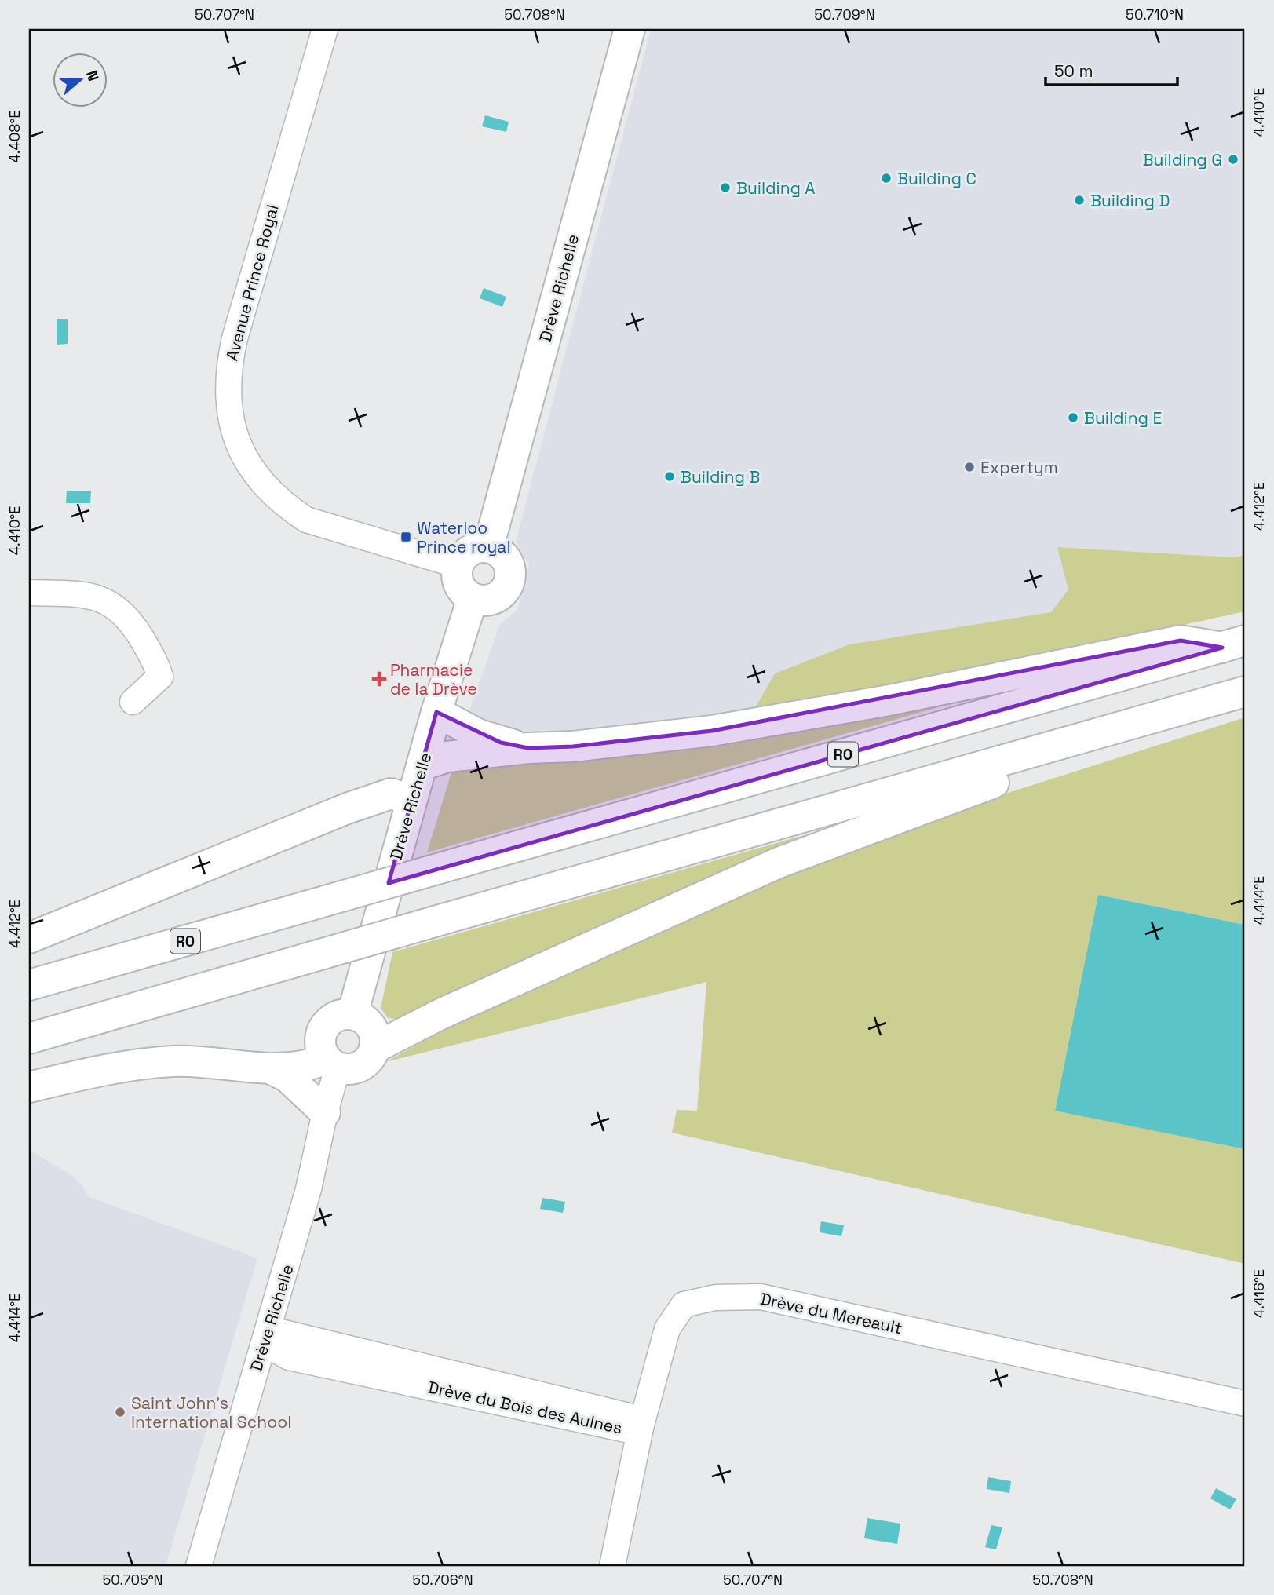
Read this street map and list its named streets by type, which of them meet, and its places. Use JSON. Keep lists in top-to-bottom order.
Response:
{
  "streets": {
    "main road": ["Drève Richelle", "R0"],
    "street": ["Avenue Prince Royal", "Drève du Mereault", "Drève du Bois des Aulnes"]
  },
  "crossings": [
    ["Avenue Prince Royal", "Drève Richelle"],
    ["Drève Richelle", "Drève du Bois des Aulnes"],
    ["Drève du Mereault", "Drève du Bois des Aulnes"]
  ],
  "places": {
    "other": [
      "Building G",
      "Building C",
      "Building A",
      "Building D",
      "Building E",
      "Expertym",
      "Building B",
      "Saint John's International School"
    ],
    "transit": ["Waterloo Prince royal"],
    "health": ["Pharmacie de la Drève"]
  },
  "scale_bar": "50 m",
  "north": "right",
  "coordinates": [
    "50.707°N",
    "50.708°N",
    "50.709°N",
    "50.710°N",
    "4.410°E",
    "4.408°E",
    "4.412°E",
    "4.414°E",
    "4.416°E",
    "50.705°N",
    "50.706°N"
  ]
}
